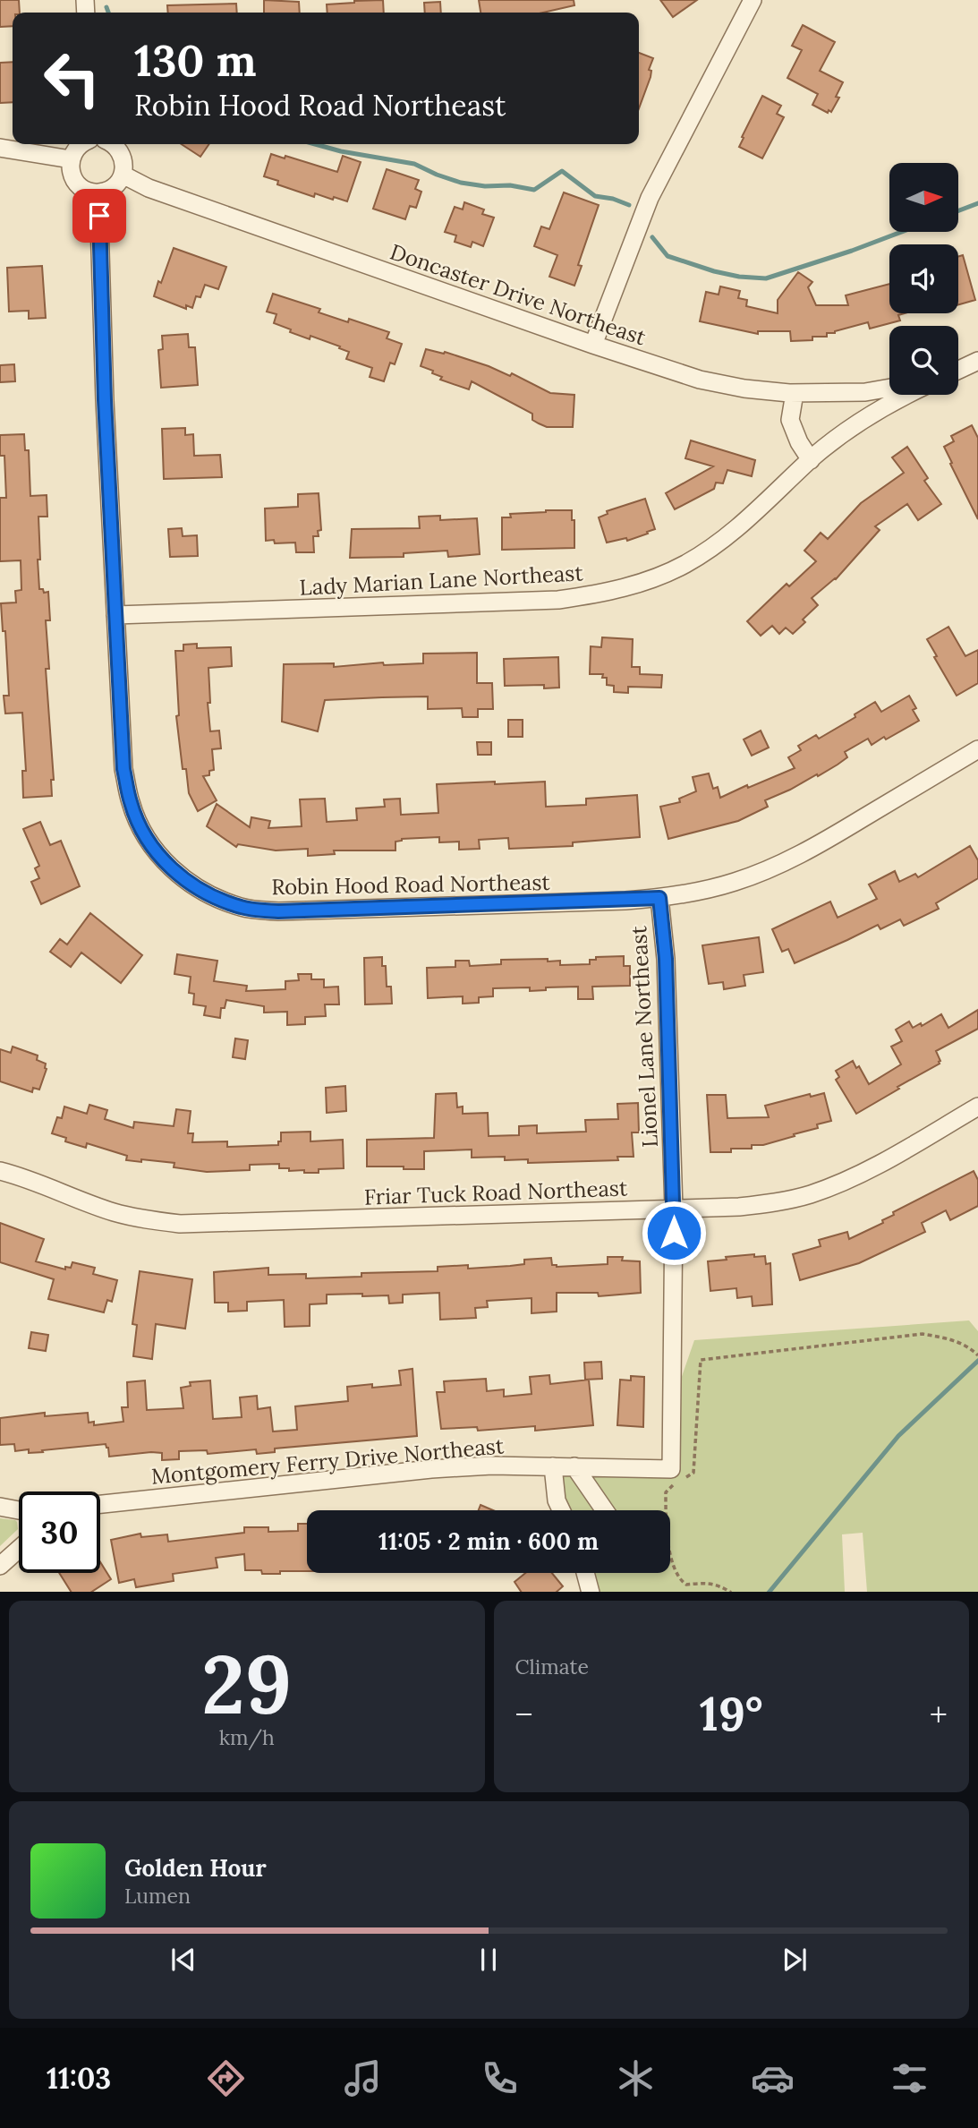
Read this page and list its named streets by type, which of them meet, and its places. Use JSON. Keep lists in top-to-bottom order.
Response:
{
  "streets": {
    "street": [
      "Doncaster Drive Northeast",
      "Lady Marian Lane Northeast",
      "Robin Hood Road Northeast",
      "Lionel Lane Northeast",
      "Friar Tuck Road Northeast",
      "Montgomery Ferry Drive Northeast"
    ]
  },
  "crossings": [
    ["Lady Marian Lane Northeast", "Robin Hood Road Northeast"],
    ["Robin Hood Road Northeast", "Lionel Lane Northeast"],
    ["Lionel Lane Northeast", "Friar Tuck Road Northeast"],
    ["Lionel Lane Northeast", "Montgomery Ferry Drive Northeast"]
  ],
  "north": "right",
  "page": {
    "turn": ["130 m", "Robin Hood Road Northeast"],
    "limit": "30",
    "trip": "11:05 · 2 min · 600 m",
    "tile": [
      ["29", "km/h"],
      "Climate"
    ],
    "heat": ["−", "19°", "+"],
    "song": ["Golden Hour", "Lumen"],
    "tabs": "11:03"
  }
}
